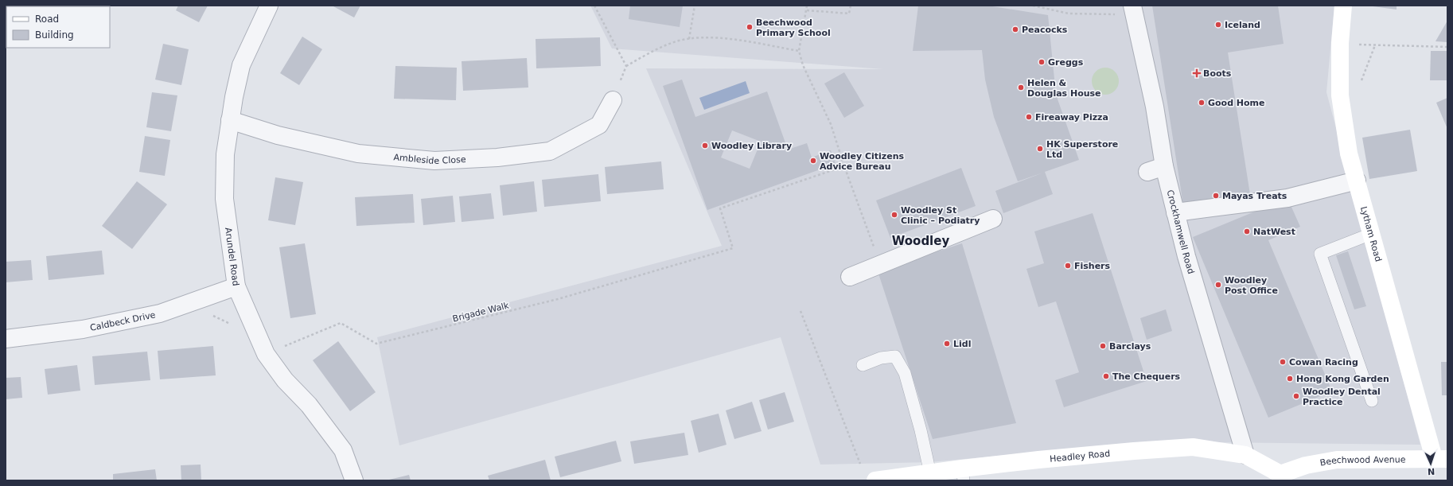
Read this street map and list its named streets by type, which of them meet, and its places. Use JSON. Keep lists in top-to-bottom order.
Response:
{
  "streets": {
    "street": [
      "Ambleside Close",
      "Crockhamwell Road",
      "Lytham Road",
      "Arundel Road",
      "Caldbeck Drive",
      "Headley Road",
      "Beechwood Avenue"
    ],
    "path": ["Brigade Walk"]
  },
  "crossings": [
    ["Ambleside Close", "Arundel Road"],
    ["Crockhamwell Road", "Headley Road"],
    ["Lytham Road", "Beechwood Avenue"],
    ["Arundel Road", "Brigade Walk"],
    ["Arundel Road", "Caldbeck Drive"],
    ["Headley Road", "Beechwood Avenue"]
  ],
  "districts": ["Woodley"],
  "places": {
    "other": [
      "Iceland",
      "Beechwood Primary School",
      "Peacocks",
      "Greggs",
      "Helen & Douglas House",
      "Good Home",
      "Fireaway Pizza",
      "Woodley Library",
      "HK Superstore Ltd",
      "Woodley Citizens Advice Bureau",
      "Mayas Treats",
      "Woodley St Clinic – Podiatry",
      "NatWest",
      "Fishers",
      "Woodley Post Office",
      "Lidl",
      "Barclays",
      "Cowan Racing",
      "The Chequers",
      "Hong Kong Garden",
      "Woodley Dental Practice"
    ],
    "health": ["Boots"]
  },
  "legend": ["Road", "Building"],
  "north": "bottom"
}
